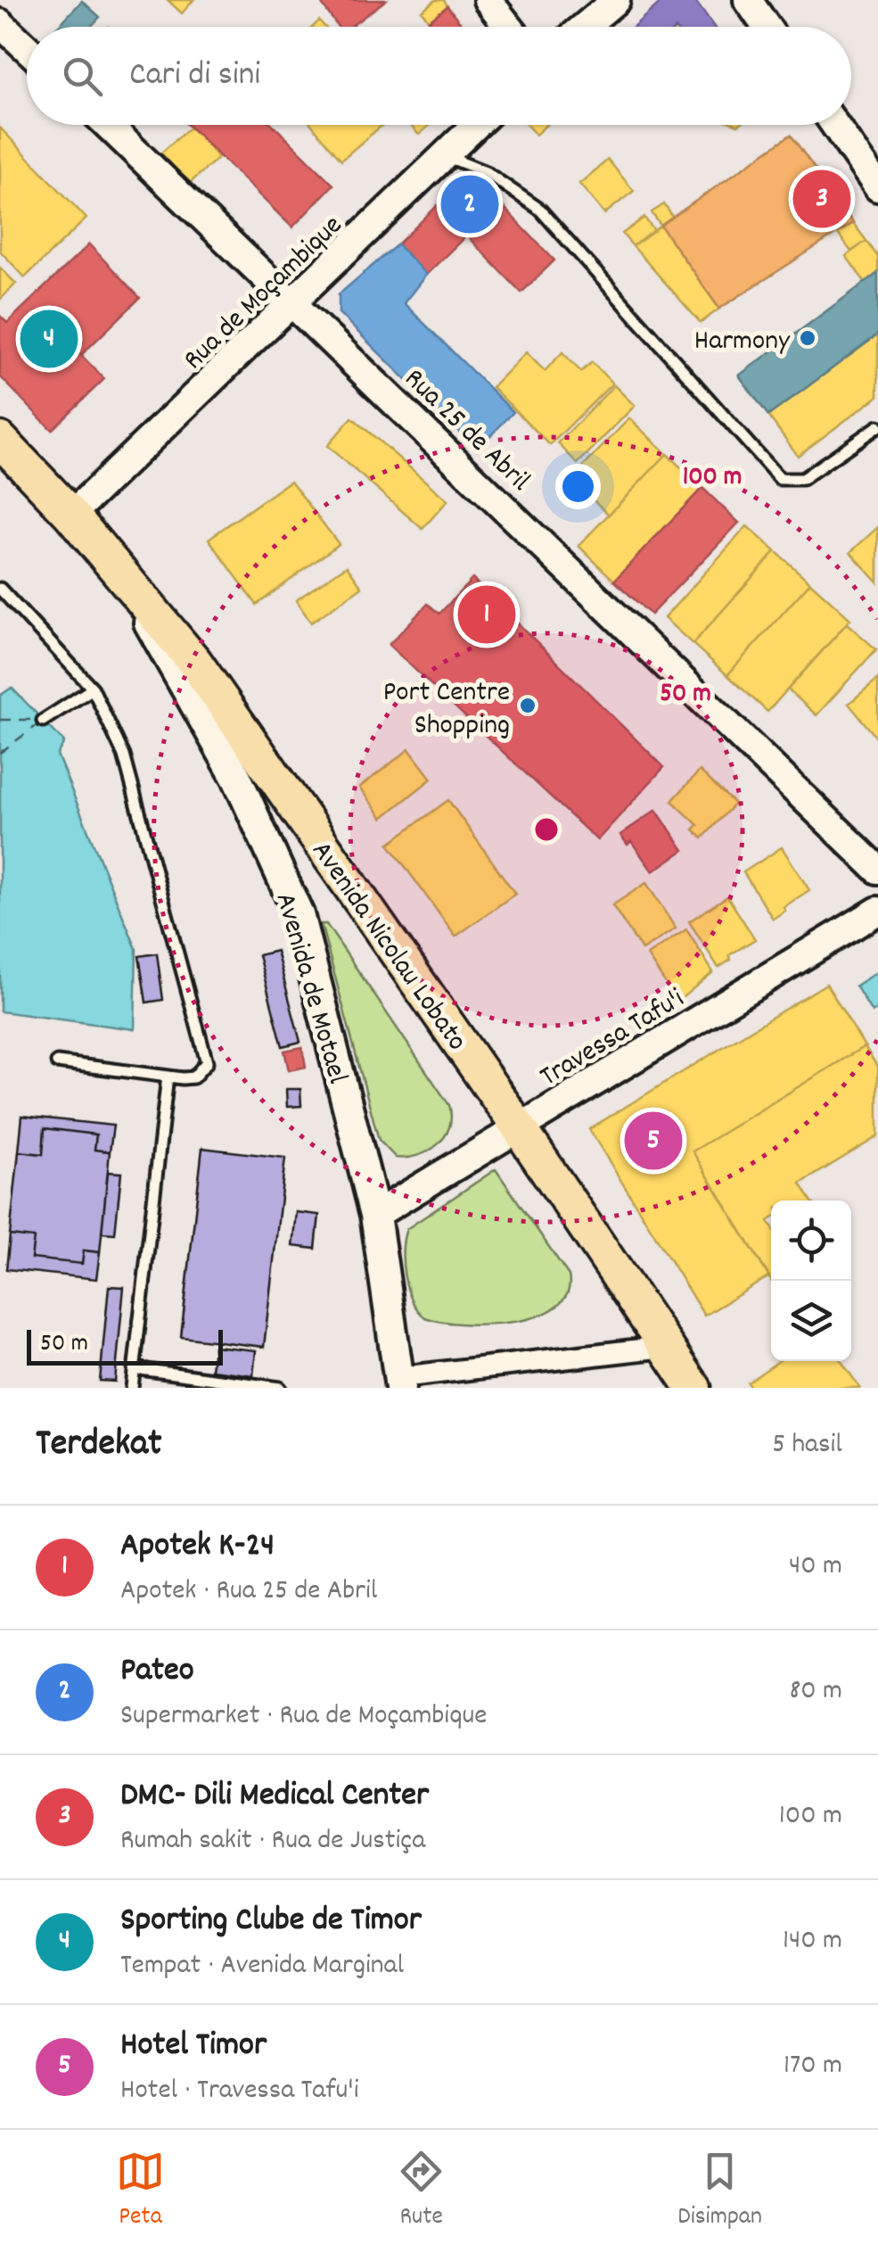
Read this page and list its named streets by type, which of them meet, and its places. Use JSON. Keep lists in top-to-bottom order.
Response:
{
  "streets": {
    "main road": ["Avenida Nicolau Lobato", "Avenida de Motael"],
    "street": ["Rua de Moçambique", "Rua 25 de Abril", "Travessa Tafu'i"]
  },
  "crossings": [
    ["Rua de Moçambique", "Rua 25 de Abril"],
    ["Rua de Moçambique", "Avenida Nicolau Lobato"],
    ["Avenida Nicolau Lobato", "Avenida de Motael"],
    ["Avenida Nicolau Lobato", "Travessa Tafu'i"],
    ["Avenida de Motael", "Travessa Tafu'i"]
  ],
  "places": ["Harmony", "Port Centre Shopping"],
  "scale_bar": "50 m",
  "page": {
    "search": "Cari di sini",
    "pins": [
      "3",
      "2",
      "4",
      "1",
      "5"
    ],
    "scale": "50 m",
    "heading": ["Terdekat", "5 hasil"],
    "list": [
      {
        "mark": "1",
        "name": "Apotek K-24",
        "note": "Apotek · Rua 25 de Abril",
        "value": "40 m"
      },
      {
        "mark": "2",
        "name": "Pateo",
        "note": "Supermarket · Rua de Moçambique",
        "value": "80 m"
      },
      {
        "mark": "3",
        "name": "DMC- Dili Medical Center",
        "note": "Rumah sakit · Rua de Justiça",
        "value": "100 m"
      },
      {
        "mark": "4",
        "name": "Sporting Clube de Timor",
        "note": "Tempat · Avenida Marginal",
        "value": "140 m"
      },
      {
        "mark": "5",
        "name": "Hotel Timor",
        "note": "Hotel · Travessa Tafu'i",
        "value": "170 m"
      }
    ],
    "nav": ["Peta", "Rute", "Disimpan"]
  },
  "rings": ["100 m", "50 m"]
}
